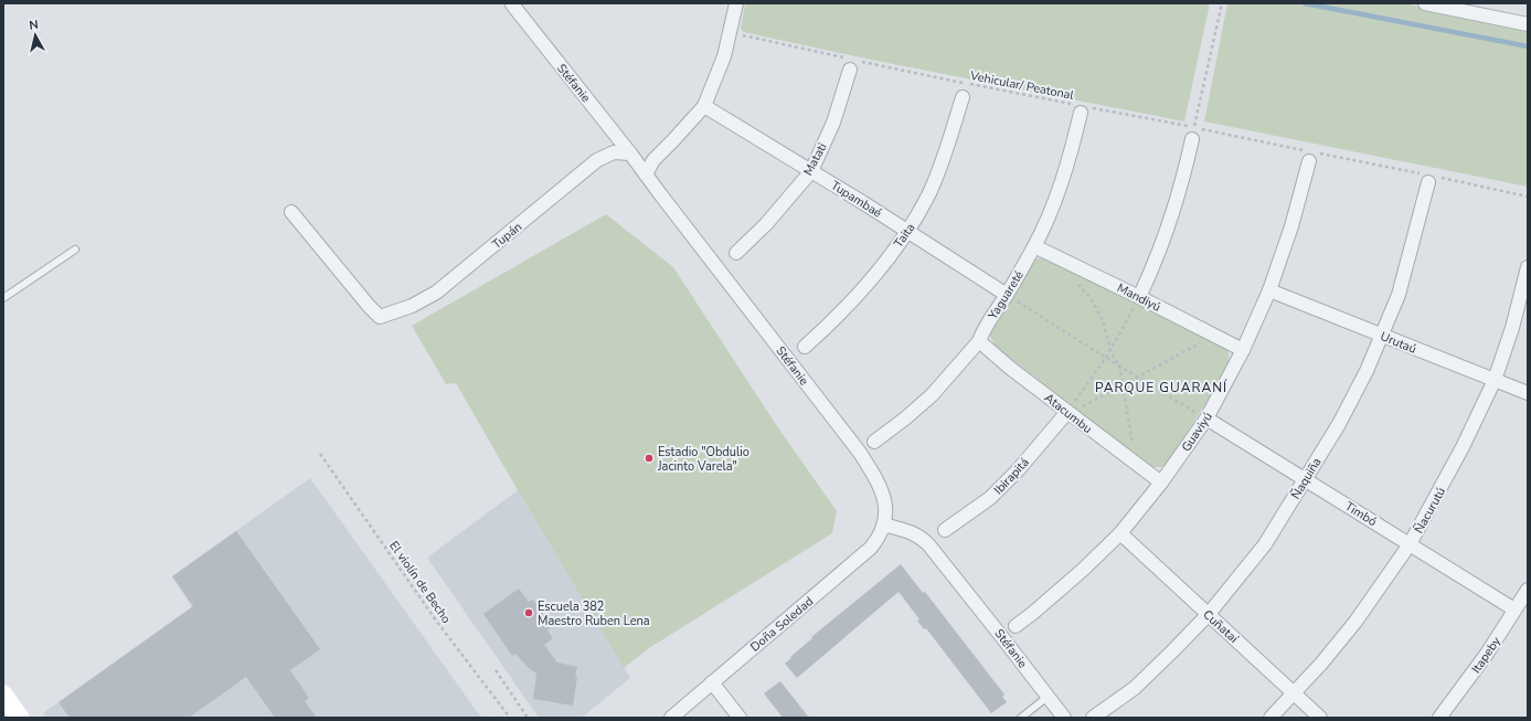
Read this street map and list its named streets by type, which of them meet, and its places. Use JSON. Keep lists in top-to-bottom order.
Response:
{
  "streets": {
    "street": [
      "Stéfanie",
      "Matati",
      "Tupambaé",
      "Tupán",
      "Taita",
      "Yaguareté",
      "Mandiyú",
      "Urutaú",
      "Atacumbu",
      "Guaviyú",
      "Ibirapitá",
      "Ñaquiña",
      "Ñacurutú",
      "Timbó",
      "Doña Soledad",
      "Cuñataí",
      "Itapeby"
    ],
    "path": ["Vehicular/ Peatonal", "El violín de Becho"]
  },
  "crossings": [
    ["Stéfanie", "Tupán"],
    ["Stéfanie", "Doña Soledad"],
    ["Vehicular/ Peatonal", "Matati"],
    ["Vehicular/ Peatonal", "Yaguareté"],
    ["Vehicular/ Peatonal", "Guaviyú"],
    ["Matati", "Tupambaé"],
    ["Tupambaé", "Taita"],
    ["Tupambaé", "Yaguareté"],
    ["Yaguareté", "Mandiyú"],
    ["Yaguareté", "Atacumbu"],
    ["Mandiyú", "Guaviyú"],
    ["Urutaú", "Guaviyú"],
    ["Urutaú", "Ñaquiña"],
    ["Urutaú", "Ñacurutú"],
    ["Atacumbu", "Guaviyú"],
    ["Atacumbu", "Ibirapitá"],
    ["Guaviyú", "Timbó"],
    ["Guaviyú", "Cuñataí"],
    ["Ñaquiña", "Timbó"],
    ["Ñaquiña", "Cuñataí"],
    ["Ñacurutú", "Timbó"],
    ["Ñacurutú", "Cuñataí"],
    ["Timbó", "Itapeby"]
  ],
  "districts": ["PARQUE GUARANÍ"],
  "places": ["Estadio \"Obdulio Jacinto Varela\"", "Escuela 382 Maestro Ruben Lena"],
  "north": "top"
}
